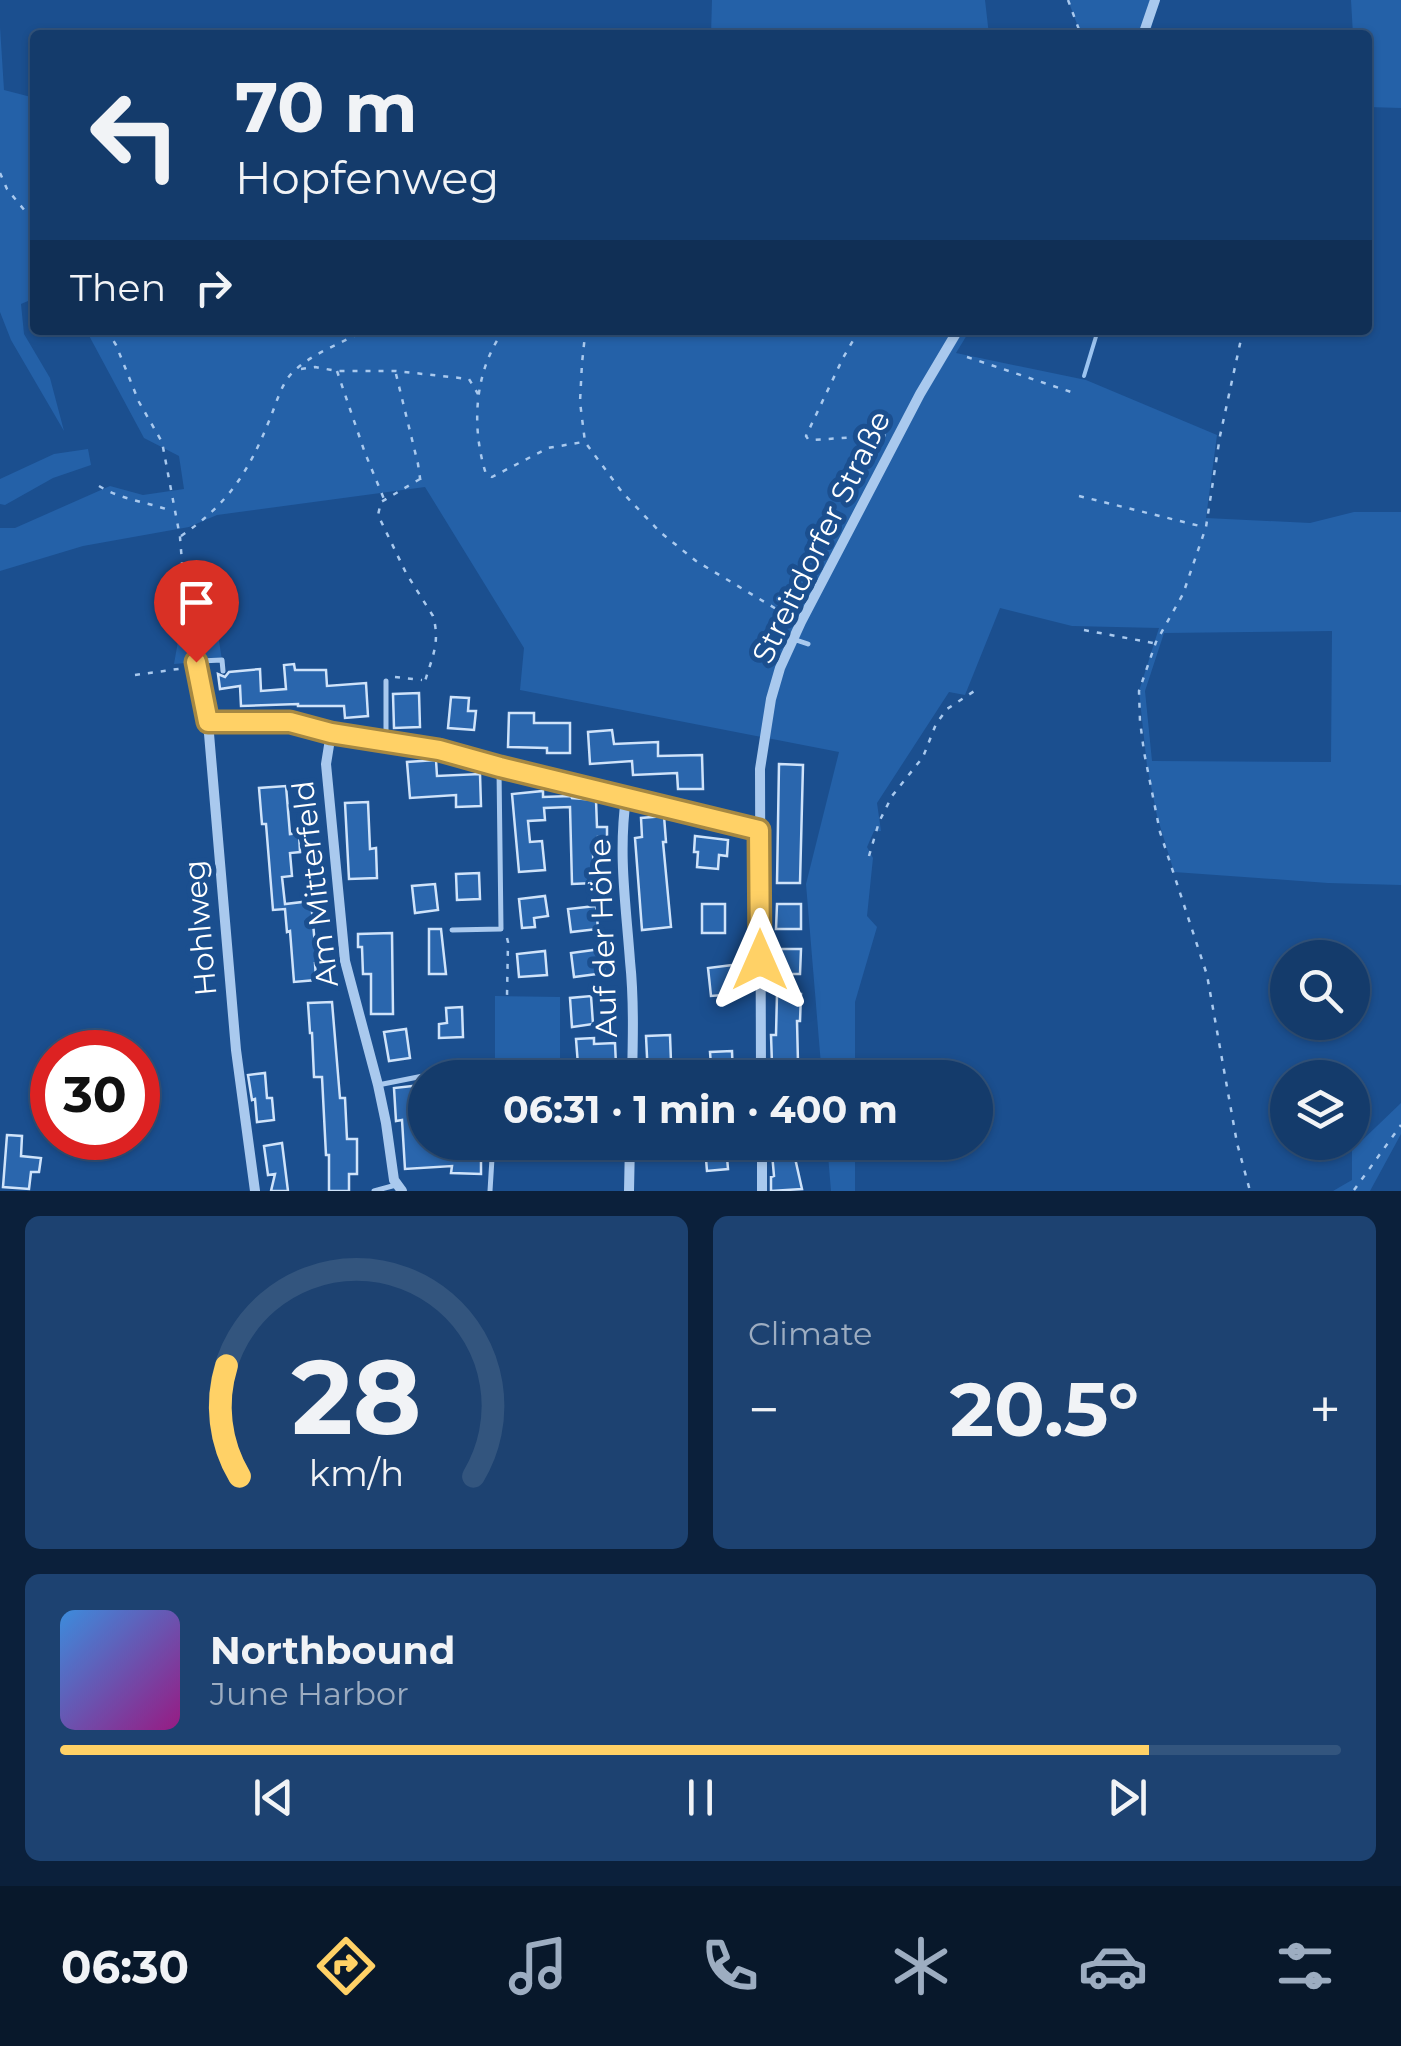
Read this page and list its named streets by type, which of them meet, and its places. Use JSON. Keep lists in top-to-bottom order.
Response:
{
  "streets": {
    "street": [
      "Streitdorfer Straße",
      "Am Mitterfeld",
      "Hohlweg",
      "Auf der Höhe"
    ]
  },
  "page": {
    "turn": ["70 m", "Hopfenweg"],
    "then": "Then",
    "limit": "30",
    "trip": "06:31 · 1 min · 400 m",
    "tile": "Climate",
    "heat": ["−", "20.5°", "+"],
    "song": ["Northbound", "June Harbor"],
    "tabs": "06:30",
    "gauge": ["28", "km/h"]
  }
}
